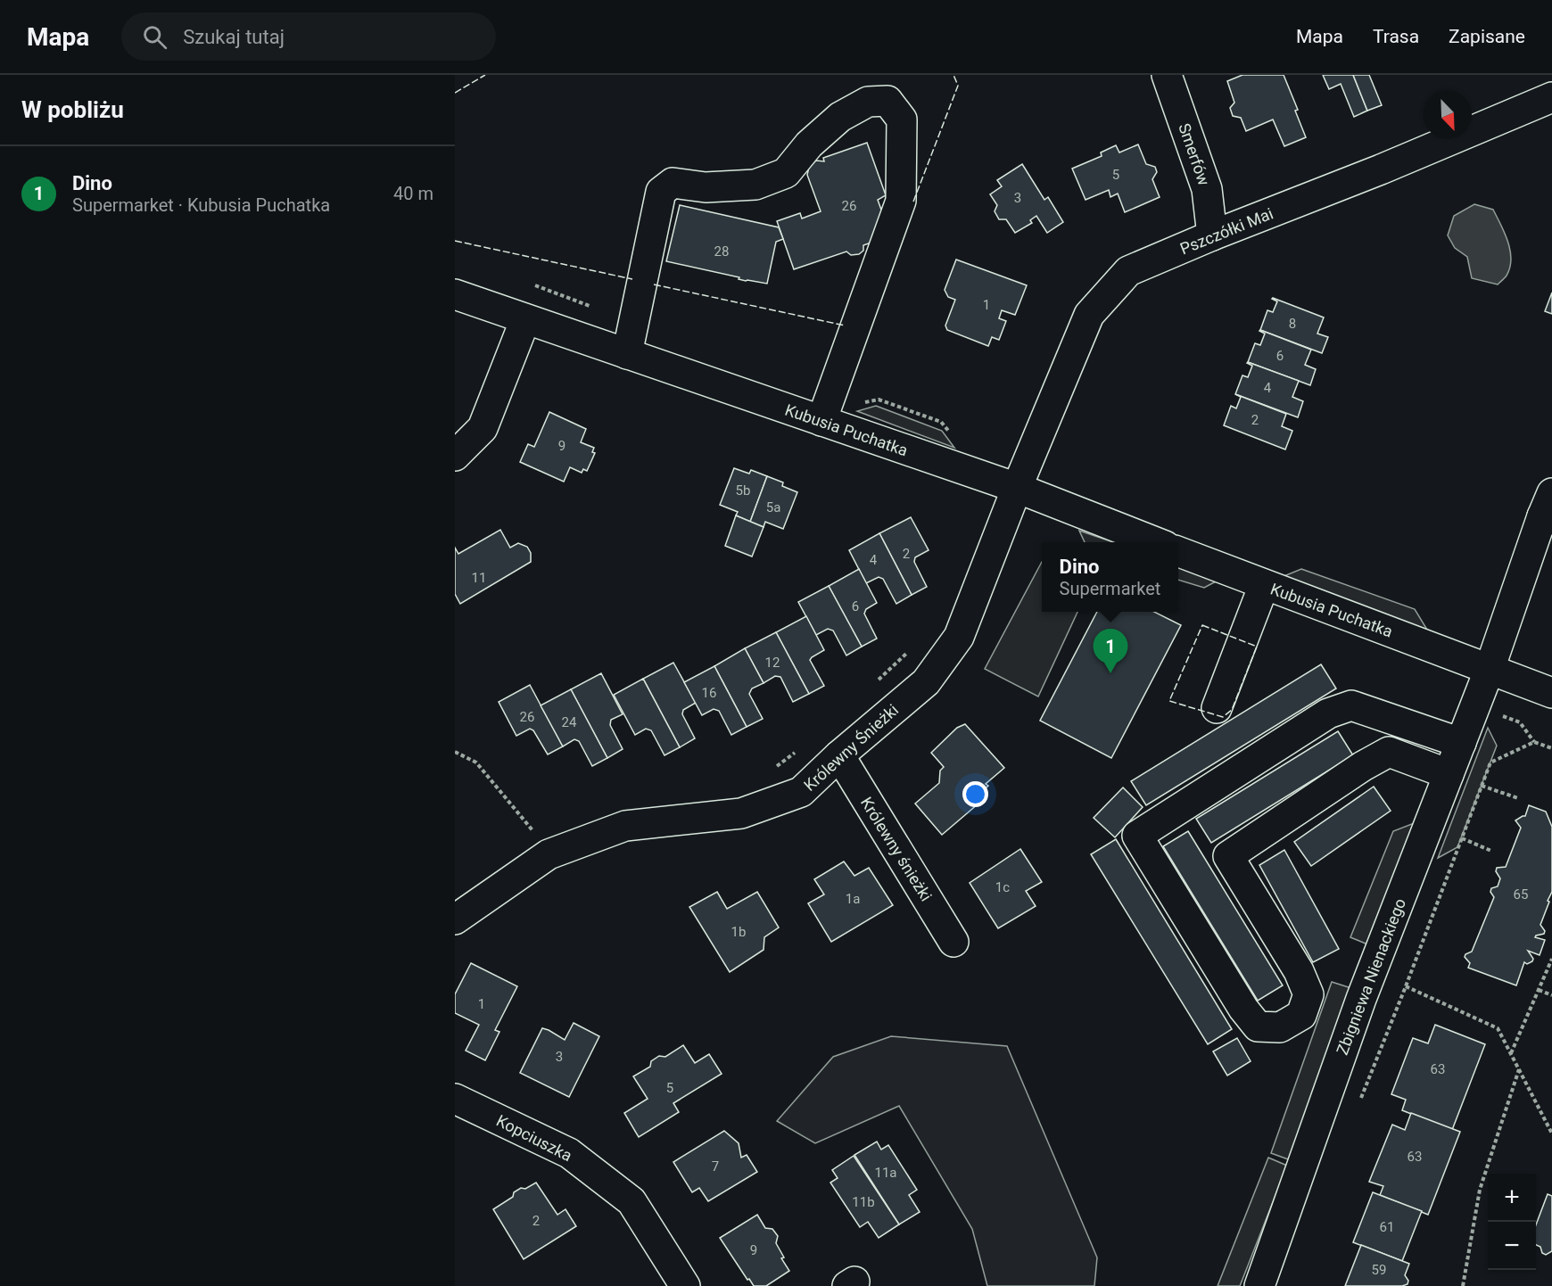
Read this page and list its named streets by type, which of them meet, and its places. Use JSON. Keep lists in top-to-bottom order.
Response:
{
  "streets": {
    "street": [
      "Smerfów",
      "Pszczółki Mai",
      "Kubusia Puchatka",
      "Królewny Śnieżki",
      "Królewny śnieżki",
      "Zbigniewa Nienackiego",
      "Kopciuszka"
    ]
  },
  "crossings": [
    ["Smerfów", "Pszczółki Mai"],
    ["Pszczółki Mai", "Kubusia Puchatka"],
    ["Pszczółki Mai", "Królewny Śnieżki"],
    ["Kubusia Puchatka", "Królewny Śnieżki"],
    ["Kubusia Puchatka", "Zbigniewa Nienackiego"],
    ["Królewny Śnieżki", "Królewny śnieżki"]
  ],
  "house_numbers": [
    "5",
    "3",
    "26",
    "28",
    "1",
    "8",
    "6",
    "4",
    "2",
    "9",
    "5b",
    "5a",
    "2",
    "4",
    "11",
    "6",
    "12",
    "16",
    "26",
    "24",
    "1c",
    "65",
    "1a",
    "1b",
    "1",
    "3",
    "63",
    "5",
    "63",
    "7",
    "11a",
    "11b",
    "2",
    "61",
    "9",
    "59"
  ],
  "north": "bottom right",
  "page": {
    "header": "Mapa",
    "search": "Szukaj tutaj",
    "nav": ["Mapa", "Trasa", "Zapisane"],
    "heading": "W pobliżu",
    "list": [
      {
        "mark": "1",
        "name": "Dino",
        "note": "Supermarket · Kubusia Puchatka",
        "value": "40 m"
      }
    ],
    "popup": ["Dino", "Supermarket"],
    "pins": "1",
    "map_buttons": ["+", "−"]
  }
}
